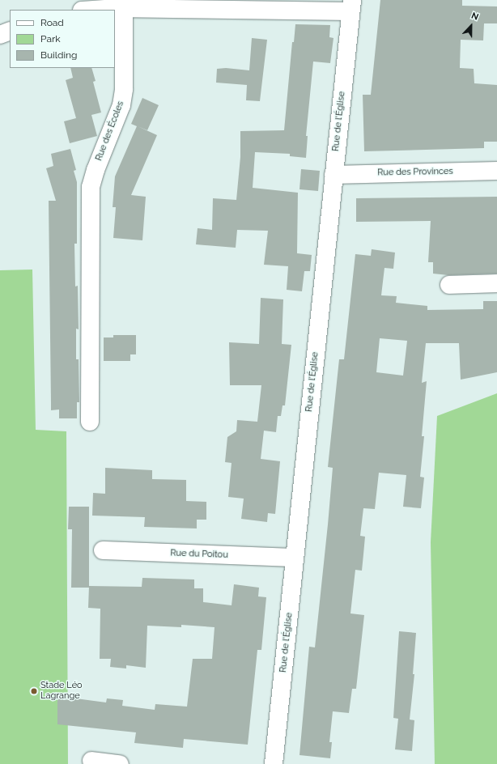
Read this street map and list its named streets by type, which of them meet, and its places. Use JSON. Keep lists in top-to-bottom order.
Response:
{
  "streets": {
    "street": [
      "Rue de l'Église",
      "Rue des Écoles",
      "Rue des Provinces",
      "Rue du Poitou"
    ]
  },
  "crossings": [
    ["Rue de l'Église", "Rue des Provinces"],
    ["Rue de l'Église", "Rue du Poitou"]
  ],
  "places": ["Stade Léo Lagrange"],
  "legend": ["Road", "Park", "Building"],
  "north": "top"
}
